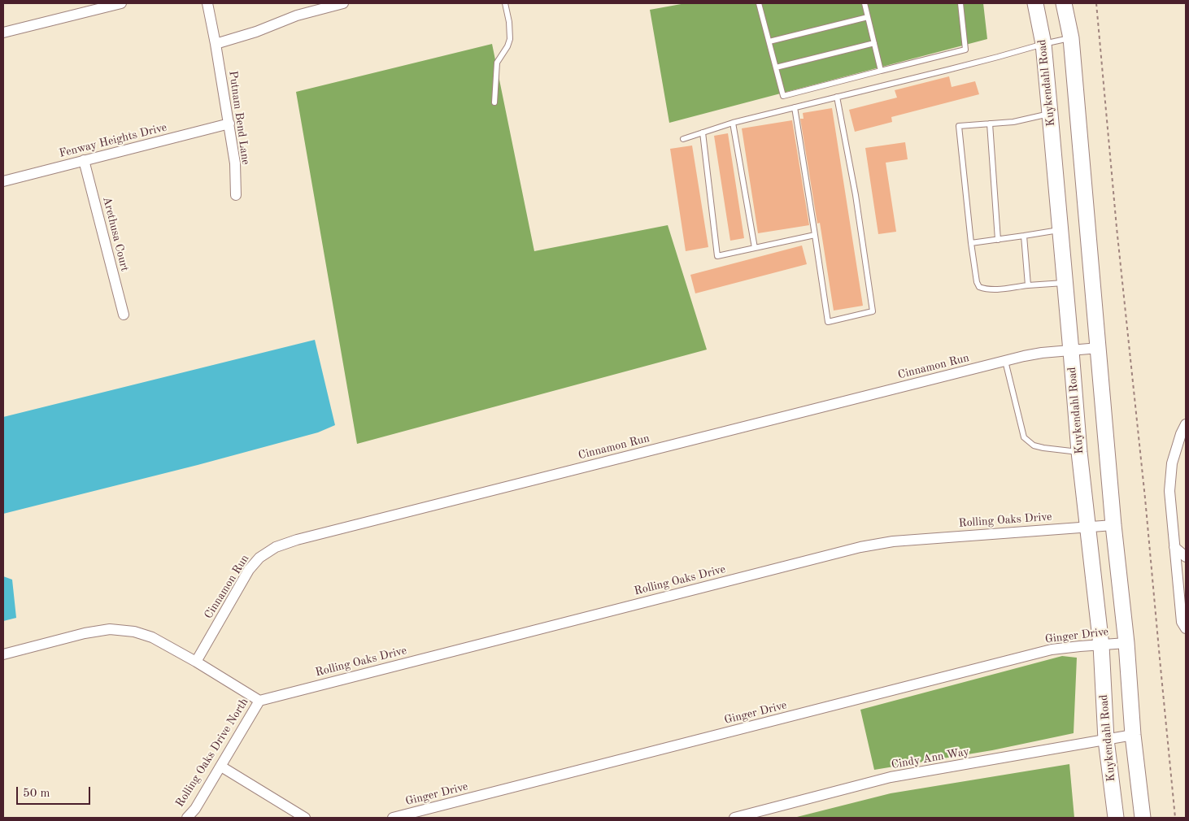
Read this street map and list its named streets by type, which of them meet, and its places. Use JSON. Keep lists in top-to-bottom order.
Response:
{
  "streets": {
    "main road": ["Kuykendahl Road"],
    "street": [
      "Putnam Bend Lane",
      "Fenway Heights Drive",
      "Arethusa Court",
      "Cinnamon Run",
      "Rolling Oaks Drive",
      "Ginger Drive",
      "Rolling Oaks Drive North",
      "Cindy Ann Way"
    ]
  },
  "crossings": [
    ["Kuykendahl Road", "Cinnamon Run"],
    ["Kuykendahl Road", "Rolling Oaks Drive"],
    ["Kuykendahl Road", "Ginger Drive"],
    ["Kuykendahl Road", "Cindy Ann Way"],
    ["Putnam Bend Lane", "Fenway Heights Drive"],
    ["Fenway Heights Drive", "Arethusa Court"],
    ["Rolling Oaks Drive", "Rolling Oaks Drive North"]
  ],
  "scale_bar": "50 m"
}
